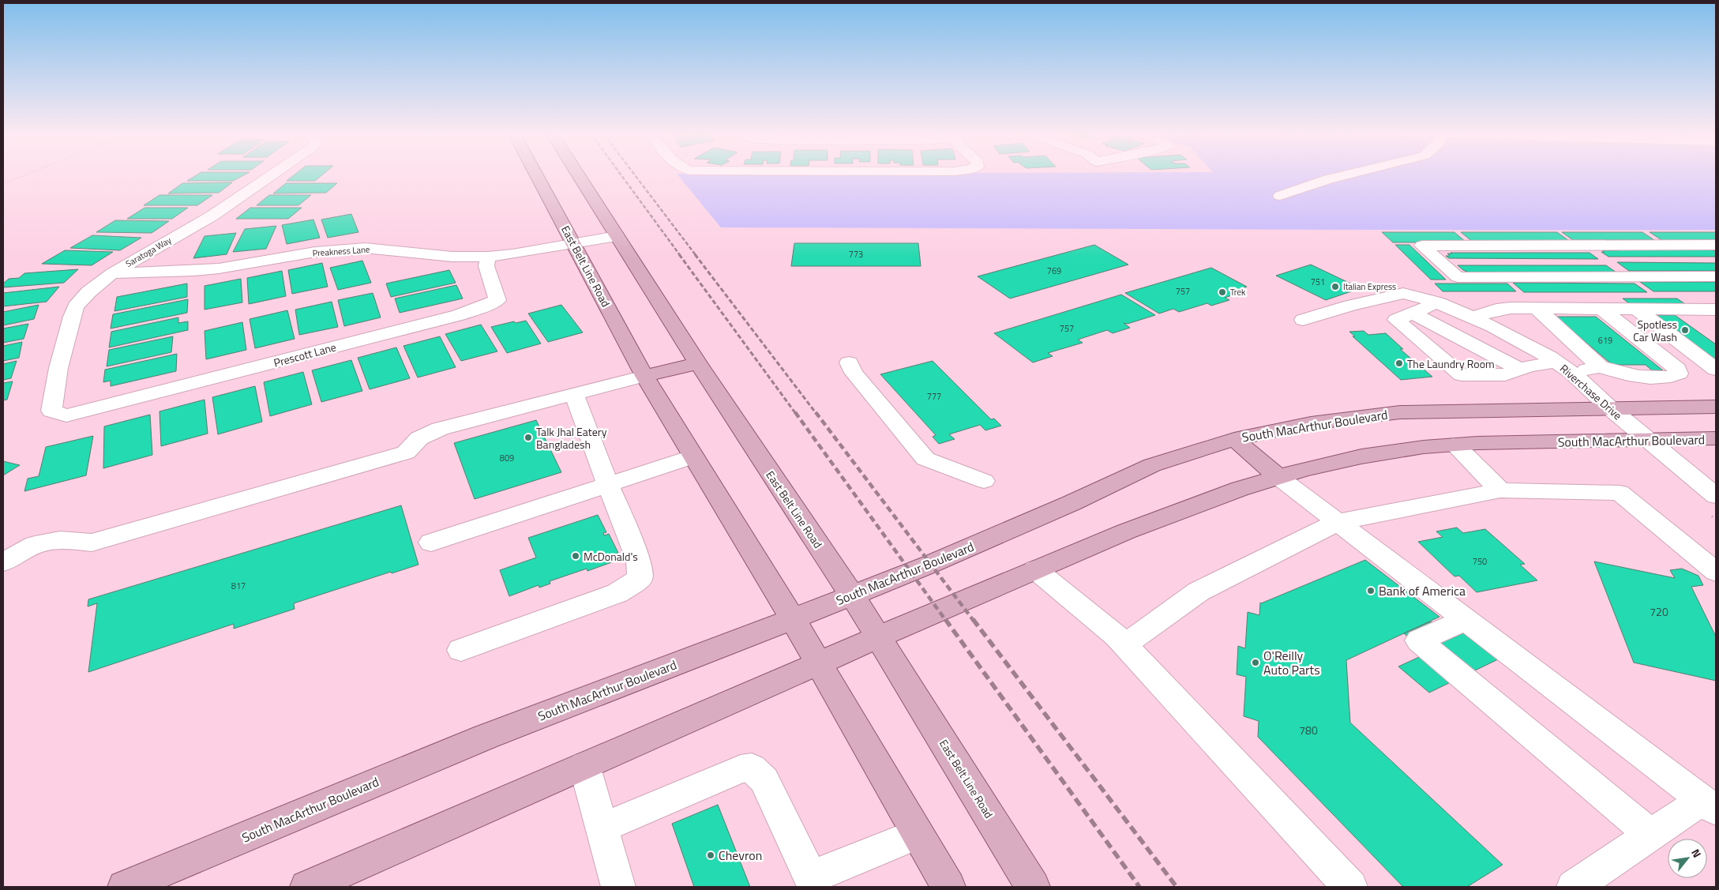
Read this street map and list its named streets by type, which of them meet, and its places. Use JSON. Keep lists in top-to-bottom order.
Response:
{
  "streets": {
    "main road": ["East Belt Line Road", "South MacArthur Boulevard"],
    "street": [
      "Preakness Lane",
      "Saratoga Way",
      "Prescott Lane",
      "Riverchase Drive"
    ]
  },
  "crossings": [
    ["Preakness Lane", "Saratoga Way"],
    ["Preakness Lane", "East Belt Line Road"],
    ["Preakness Lane", "Prescott Lane"],
    ["Saratoga Way", "Prescott Lane"],
    ["East Belt Line Road", "South MacArthur Boulevard"],
    ["Riverchase Drive", "South MacArthur Boulevard"]
  ],
  "places": [
    "Italian Express",
    "Trek",
    "Spotless Car Wash",
    "The Laundry Room",
    "Talk Jhal Eatery Bangladesh",
    "McDonald's",
    "Bank of America",
    "O'Reilly Auto Parts",
    "Chevron"
  ],
  "house_numbers": [
    "773",
    "769",
    "751",
    "757",
    "757",
    "619",
    "777",
    "809",
    "750",
    "817",
    "720",
    "780"
  ],
  "north": "top right"
}
